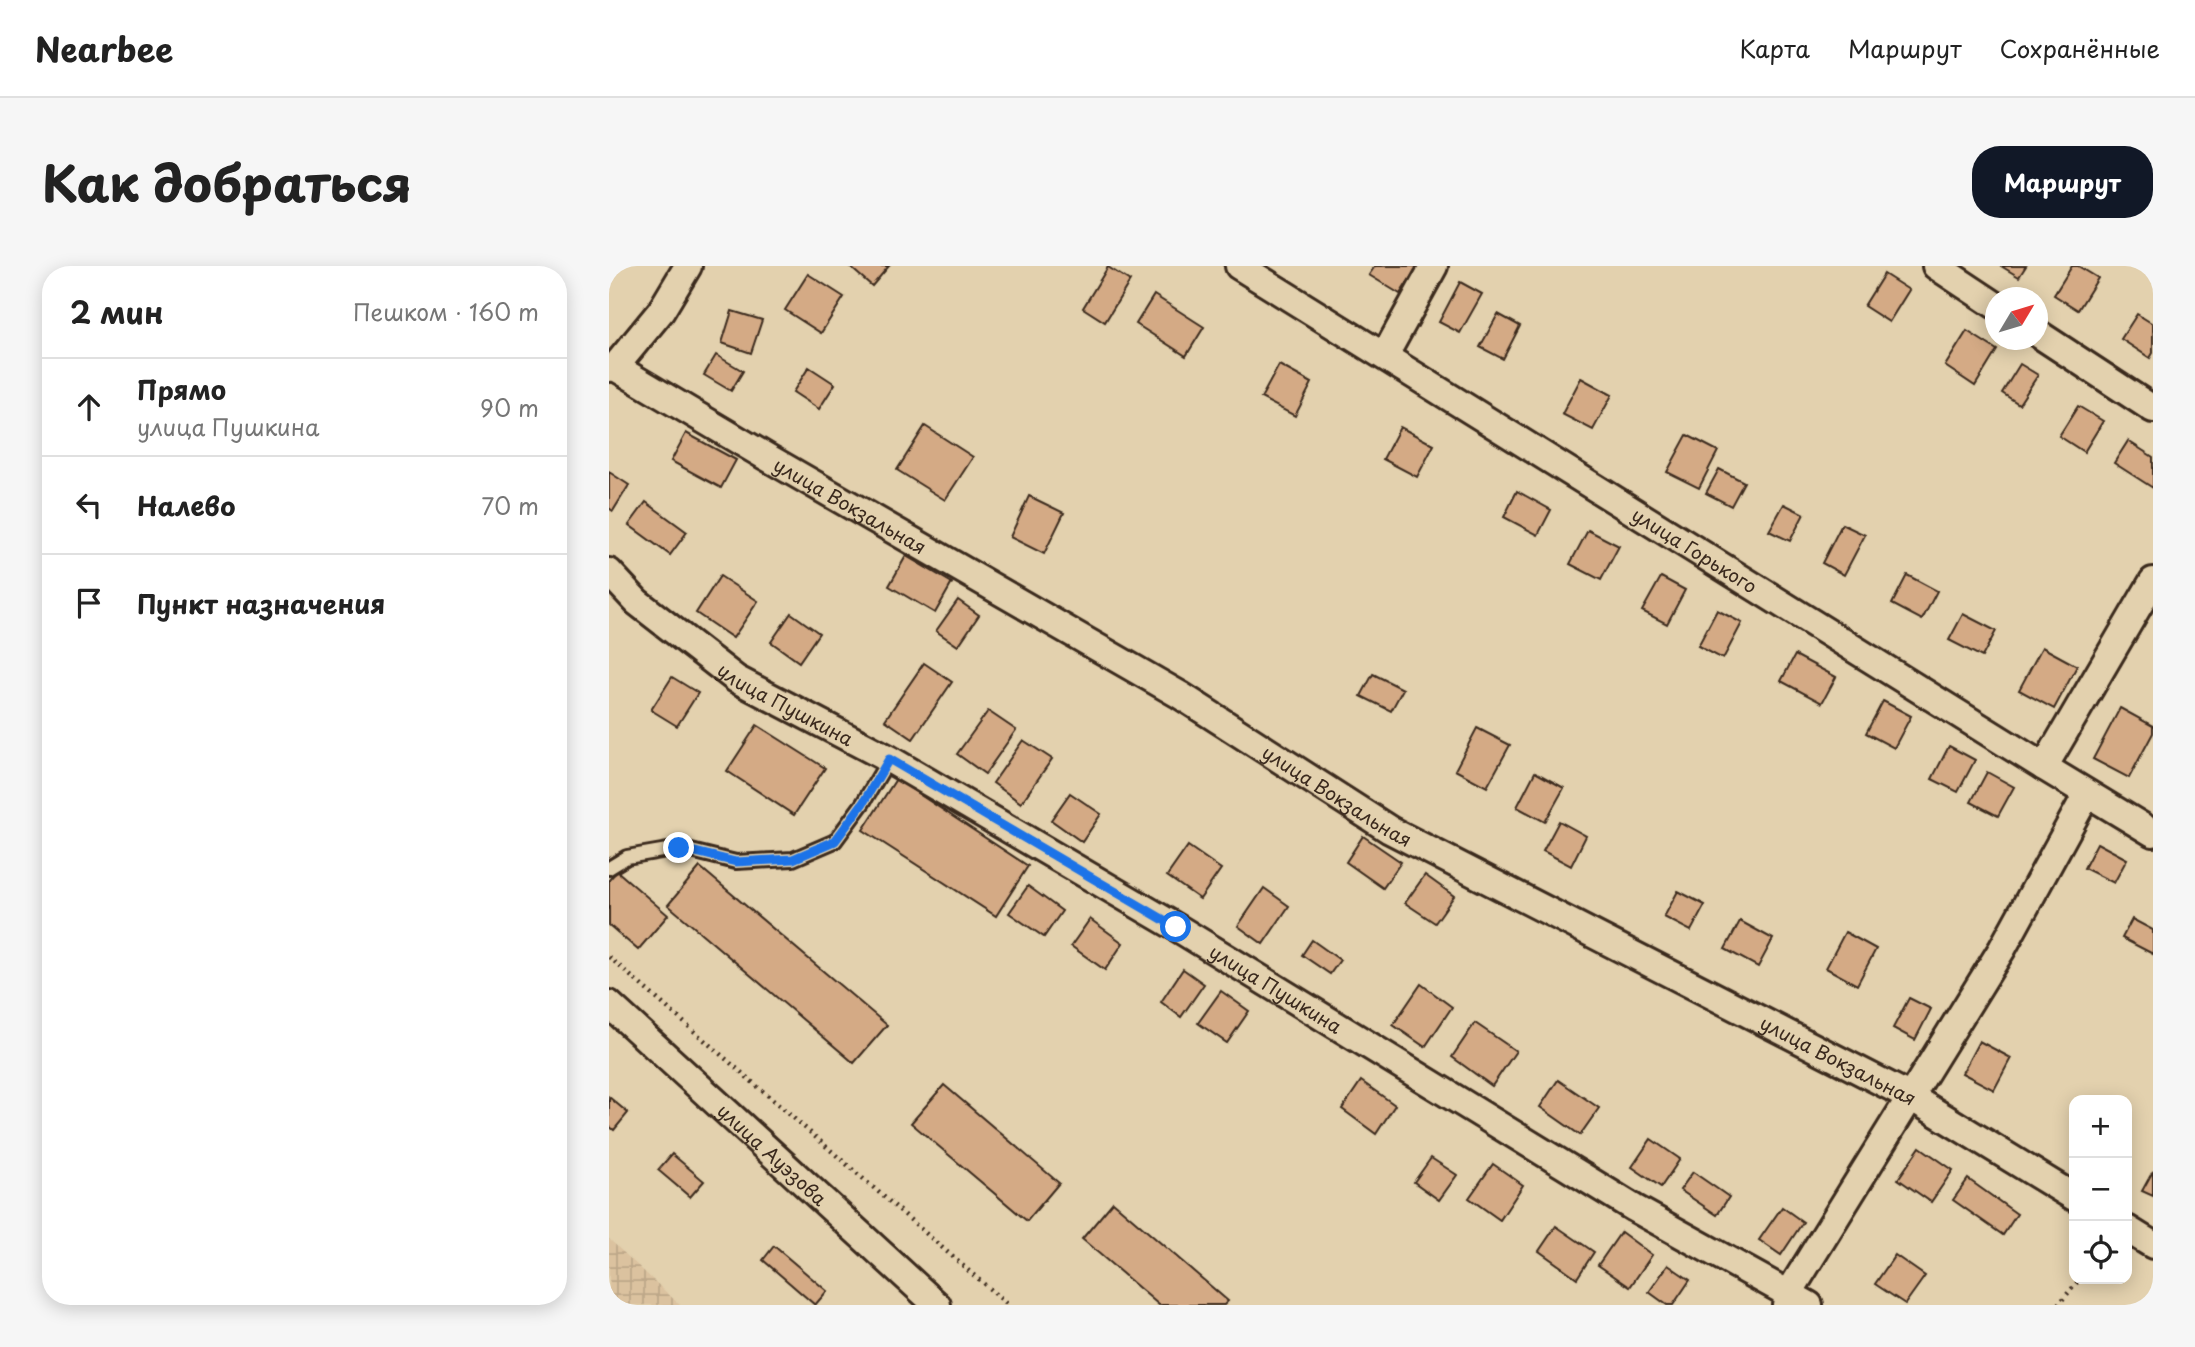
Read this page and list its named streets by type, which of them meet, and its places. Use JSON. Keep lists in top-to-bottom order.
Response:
{
  "streets": {
    "street": [
      "улица Вокзальная",
      "улица Горького",
      "улица Пушкина",
      "улица Ауэзова"
    ]
  },
  "north": "top right",
  "page": {
    "header": "Nearbee",
    "nav": ["Карта", "Маршрут", "Сохранённые"],
    "title": "Как добраться",
    "buttons": "Маршрут",
    "heading": ["2 мин", "Пешком · 160 m"],
    "list": [
      ["Прямо", "улица Пушкина", "90 m"],
      ["Налево", "70 m"],
      "Пункт назначения"
    ],
    "map_buttons": ["+", "−"]
  }
}
